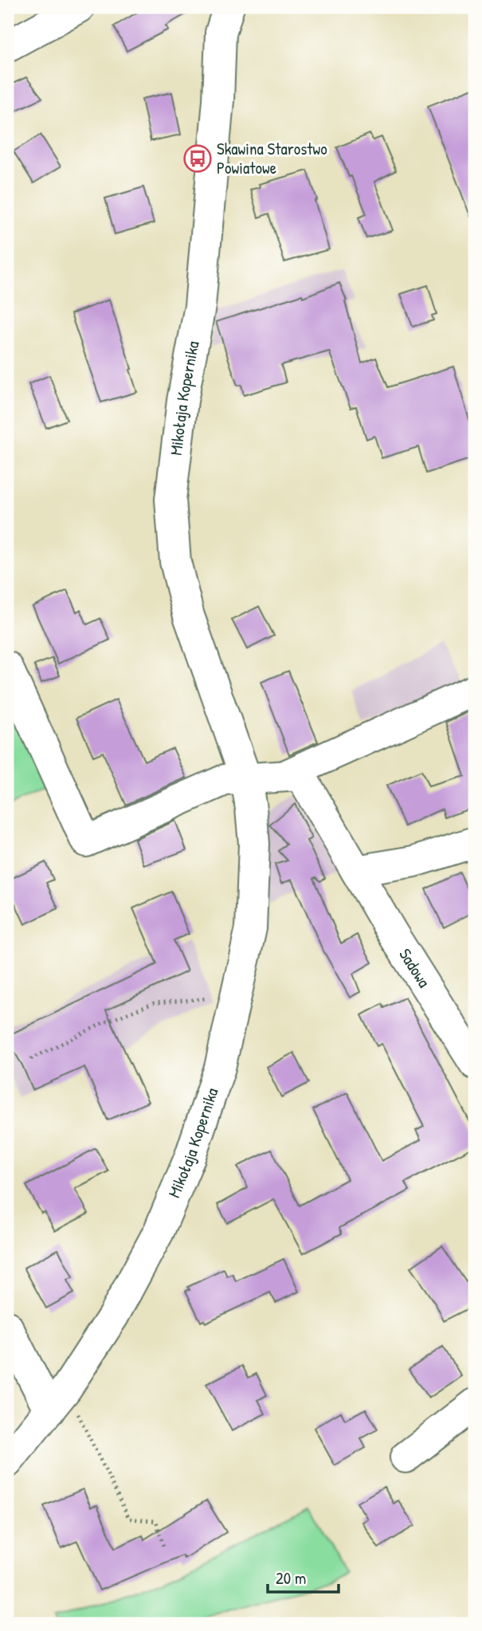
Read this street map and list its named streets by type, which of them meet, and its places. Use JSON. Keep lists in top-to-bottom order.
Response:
{
  "streets": {
    "street": ["Mikołaja Kopernika", "Sadowa"]
  },
  "crossings": [
    ["Mikołaja Kopernika", "Sadowa"]
  ],
  "places": {
    "bus stop": ["Skawina Starostwo Powiatowe"]
  },
  "scale_bar": "20 m"
}
